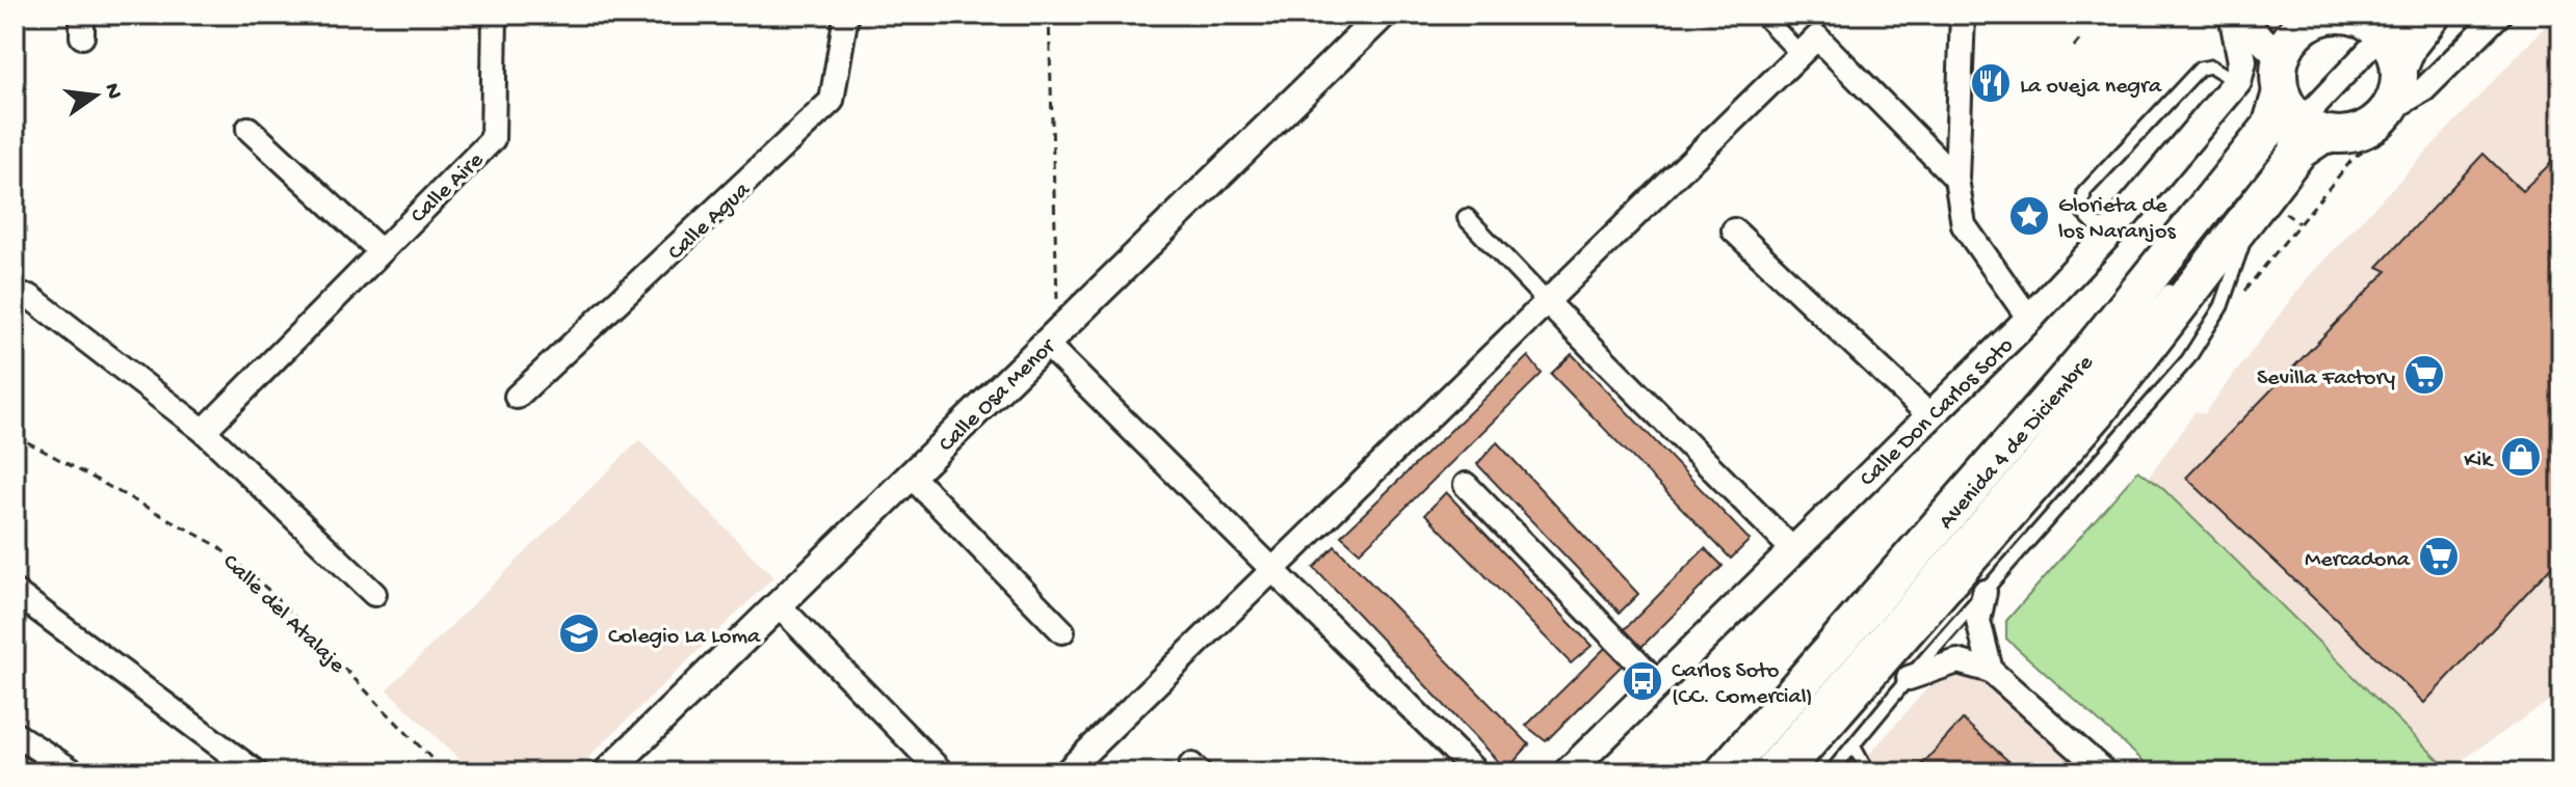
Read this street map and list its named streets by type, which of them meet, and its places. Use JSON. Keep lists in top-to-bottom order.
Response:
{
  "streets": {
    "main road": ["Avenida 4 de Diciembre"],
    "street": [
      "Calle Aire",
      "Calle Agua",
      "Calle Osa Menor",
      "Calle Don Carlos Soto"
    ],
    "path": ["Calle del Atalaje"]
  },
  "places": {
    "restaurant": ["La oveja negra"],
    "place": ["Glorieta de los Naranjos"],
    "supermarket": ["Sevilla Factory", "Mercadona"],
    "shop": ["Kik"],
    "school or university": ["Colegio La Loma"],
    "bus stop": ["Carlos Soto (CC. Comercial)"]
  },
  "north": "right"
}
